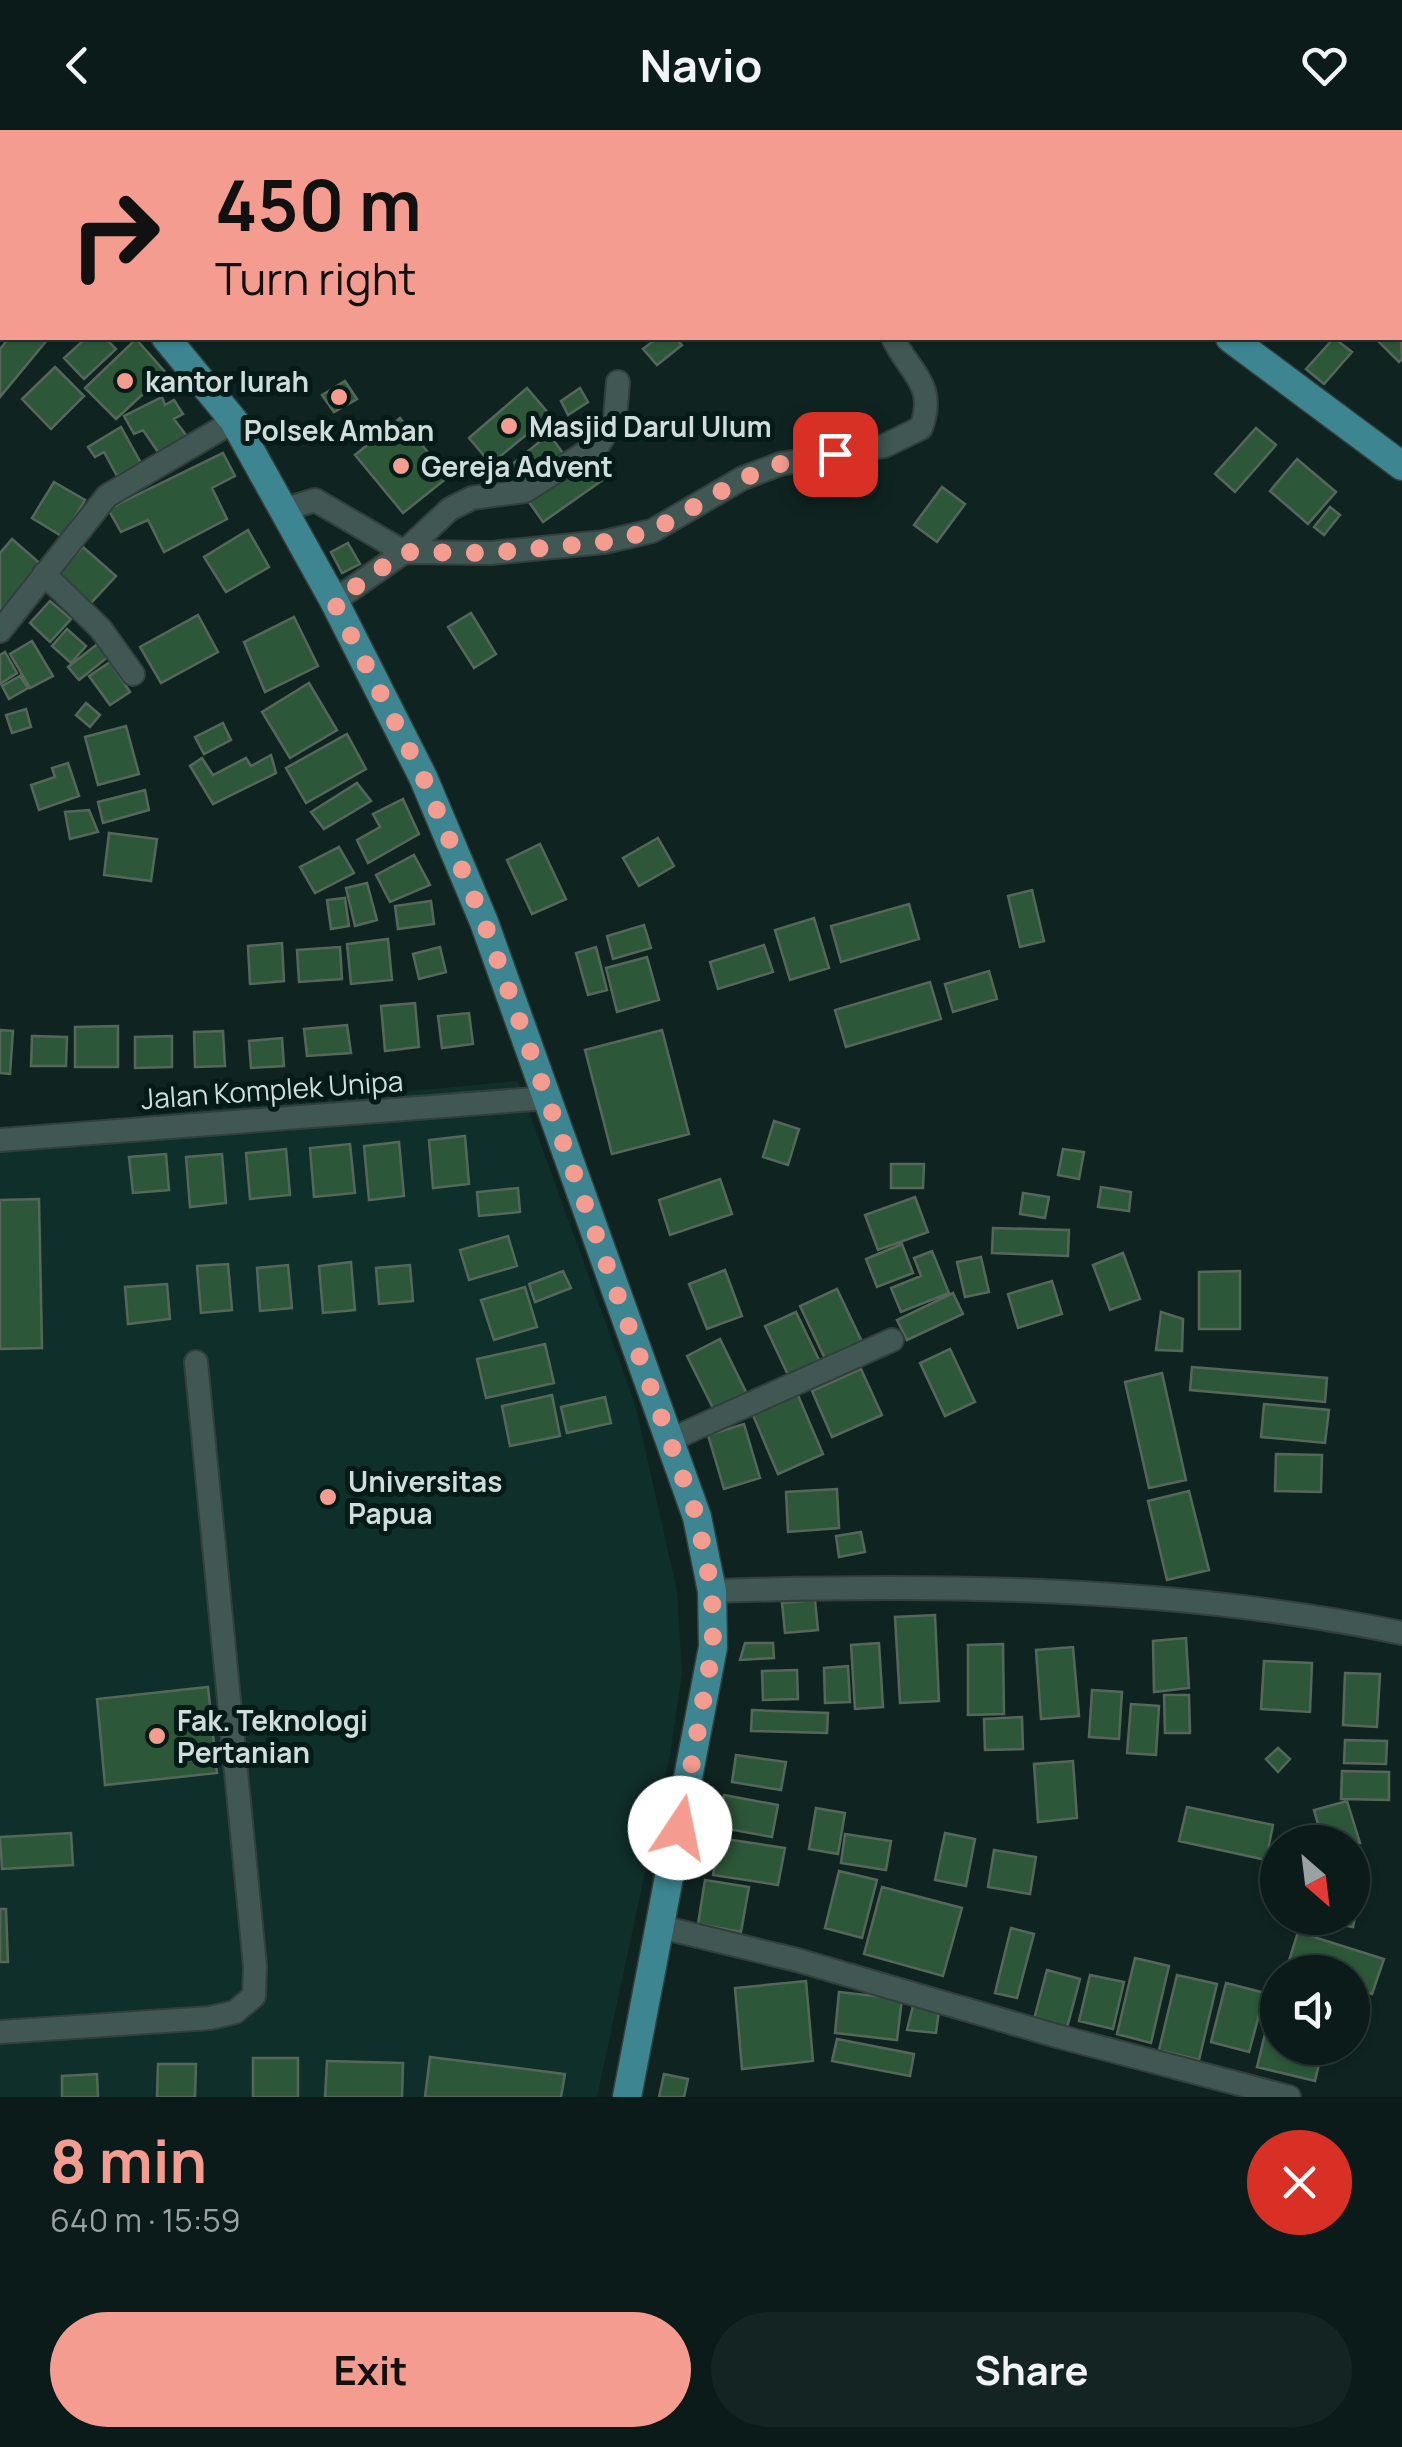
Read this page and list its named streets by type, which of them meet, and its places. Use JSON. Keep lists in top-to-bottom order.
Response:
{
  "streets": {
    "street": ["Jalan Komplek Unipa"]
  },
  "places": [
    "kantor lurah",
    "Polsek Amban",
    "Masjid Darul Ulum",
    "Gereja Advent",
    "Universitas Papua",
    "Fak. Teknologi Pertanian"
  ],
  "north": "bottom right",
  "page": {
    "header": "Navio",
    "turn": ["450 m", "Turn right"],
    "heading": ["8 min", "640 m · 15:59"],
    "buttons": ["Exit", "Share"]
  }
}
